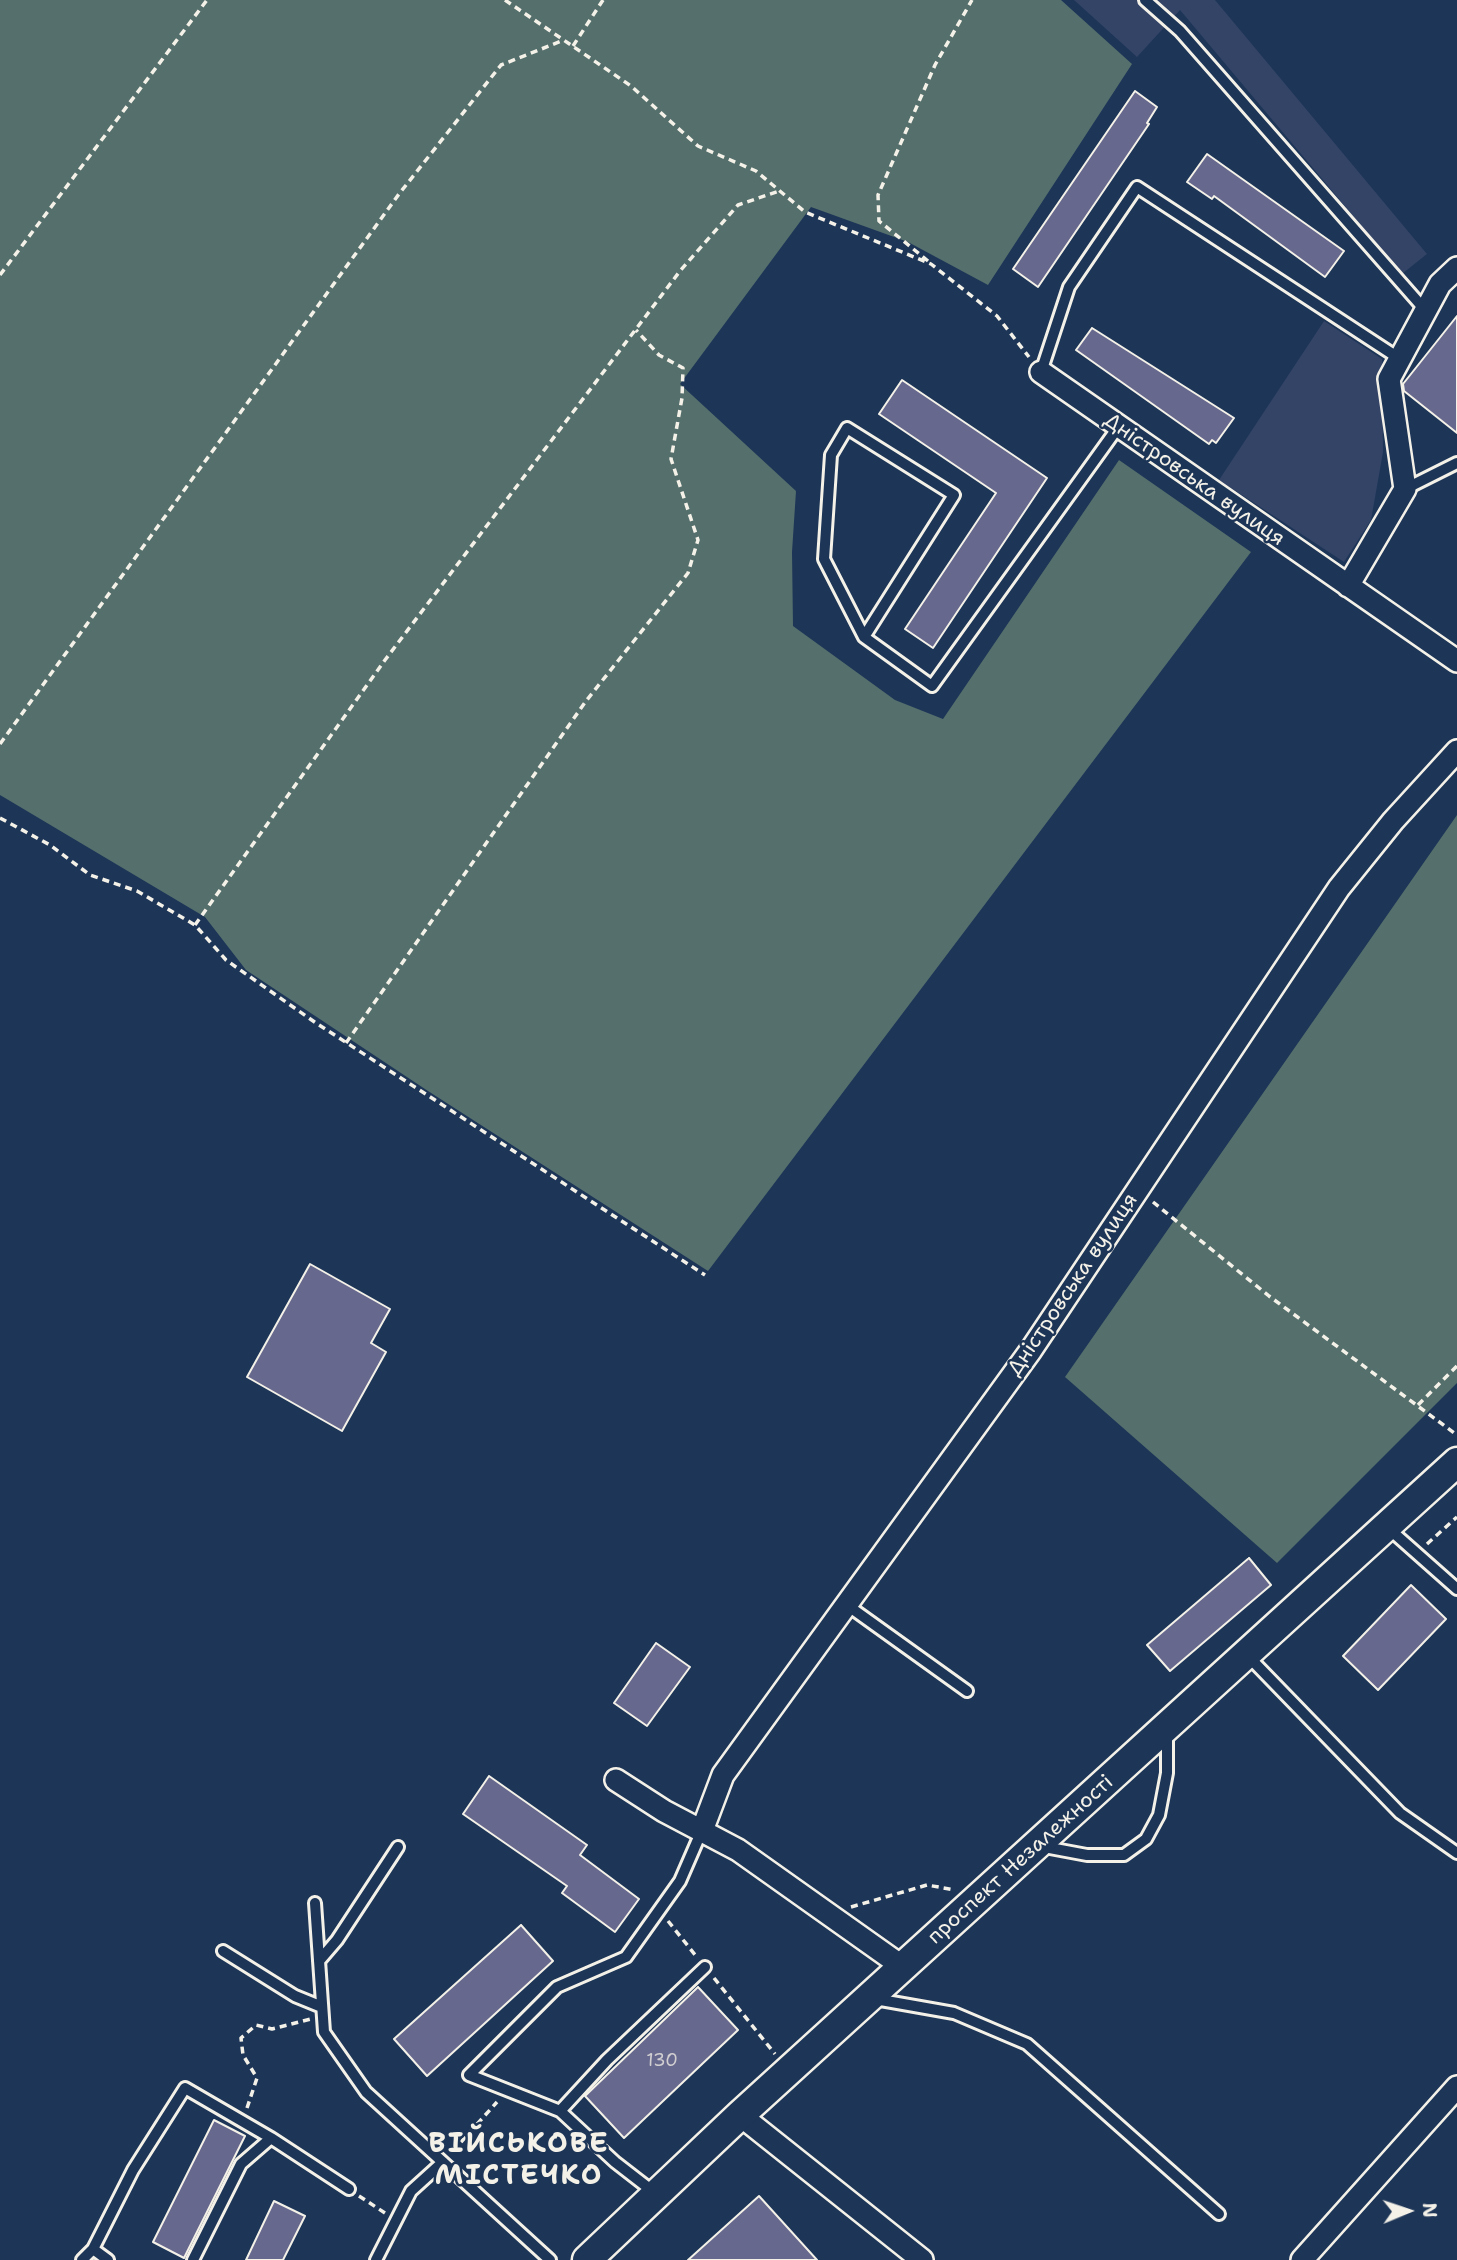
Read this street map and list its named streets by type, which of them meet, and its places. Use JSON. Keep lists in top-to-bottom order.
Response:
{
  "streets": {
    "main road": ["проспект Незалежності"],
    "street": ["Дністровська вулиця"]
  },
  "districts": ["ВІЙСЬКОВЕ МІСТЕЧКО"],
  "house_numbers": ["130"],
  "north": "right"
}
